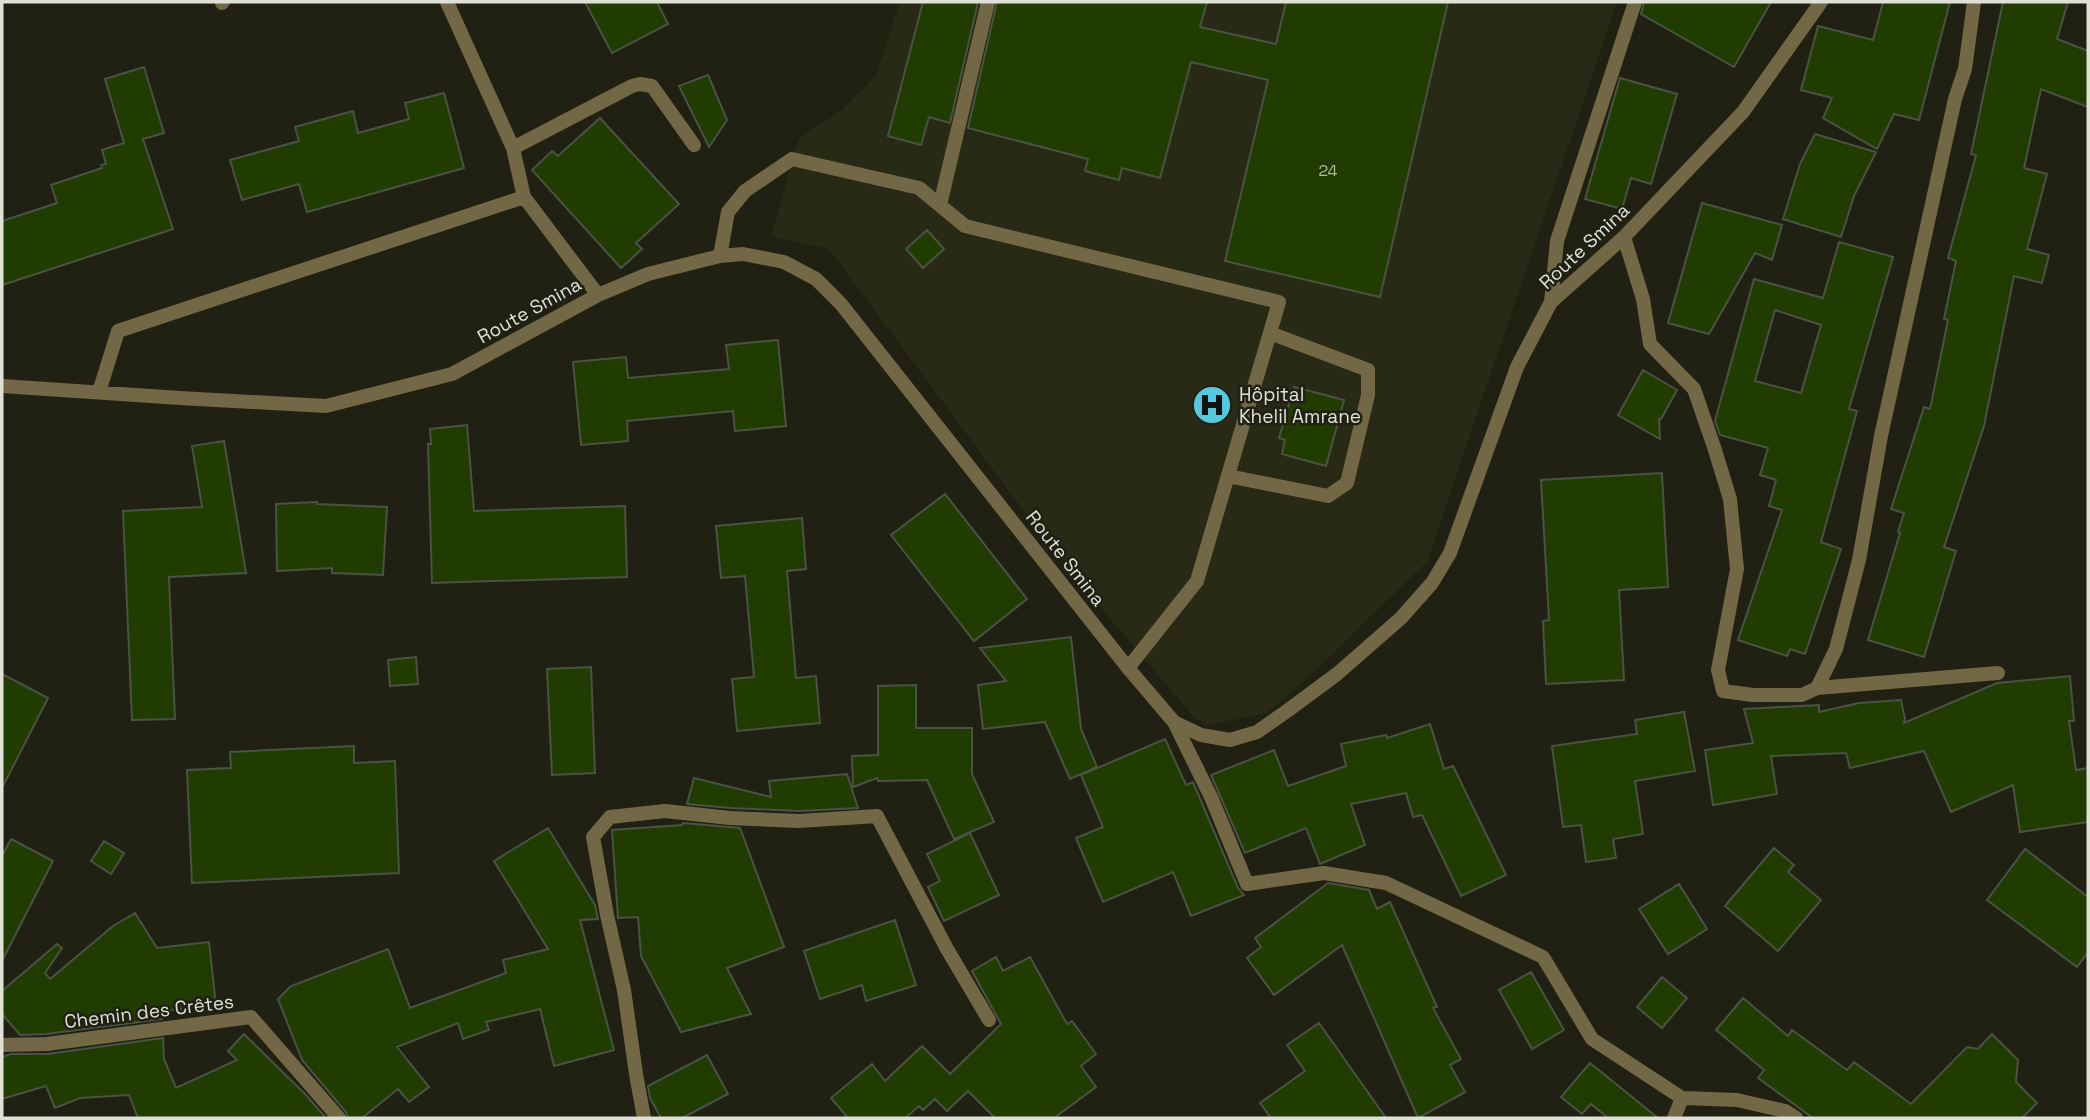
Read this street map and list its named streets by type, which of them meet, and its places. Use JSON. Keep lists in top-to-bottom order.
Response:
{
  "streets": {
    "street": ["Route Smina", "Chemin des Crêtes"]
  },
  "places": {
    "hospital": ["Hôpital Khelil Amrane"]
  },
  "house_numbers": ["24"]
}
